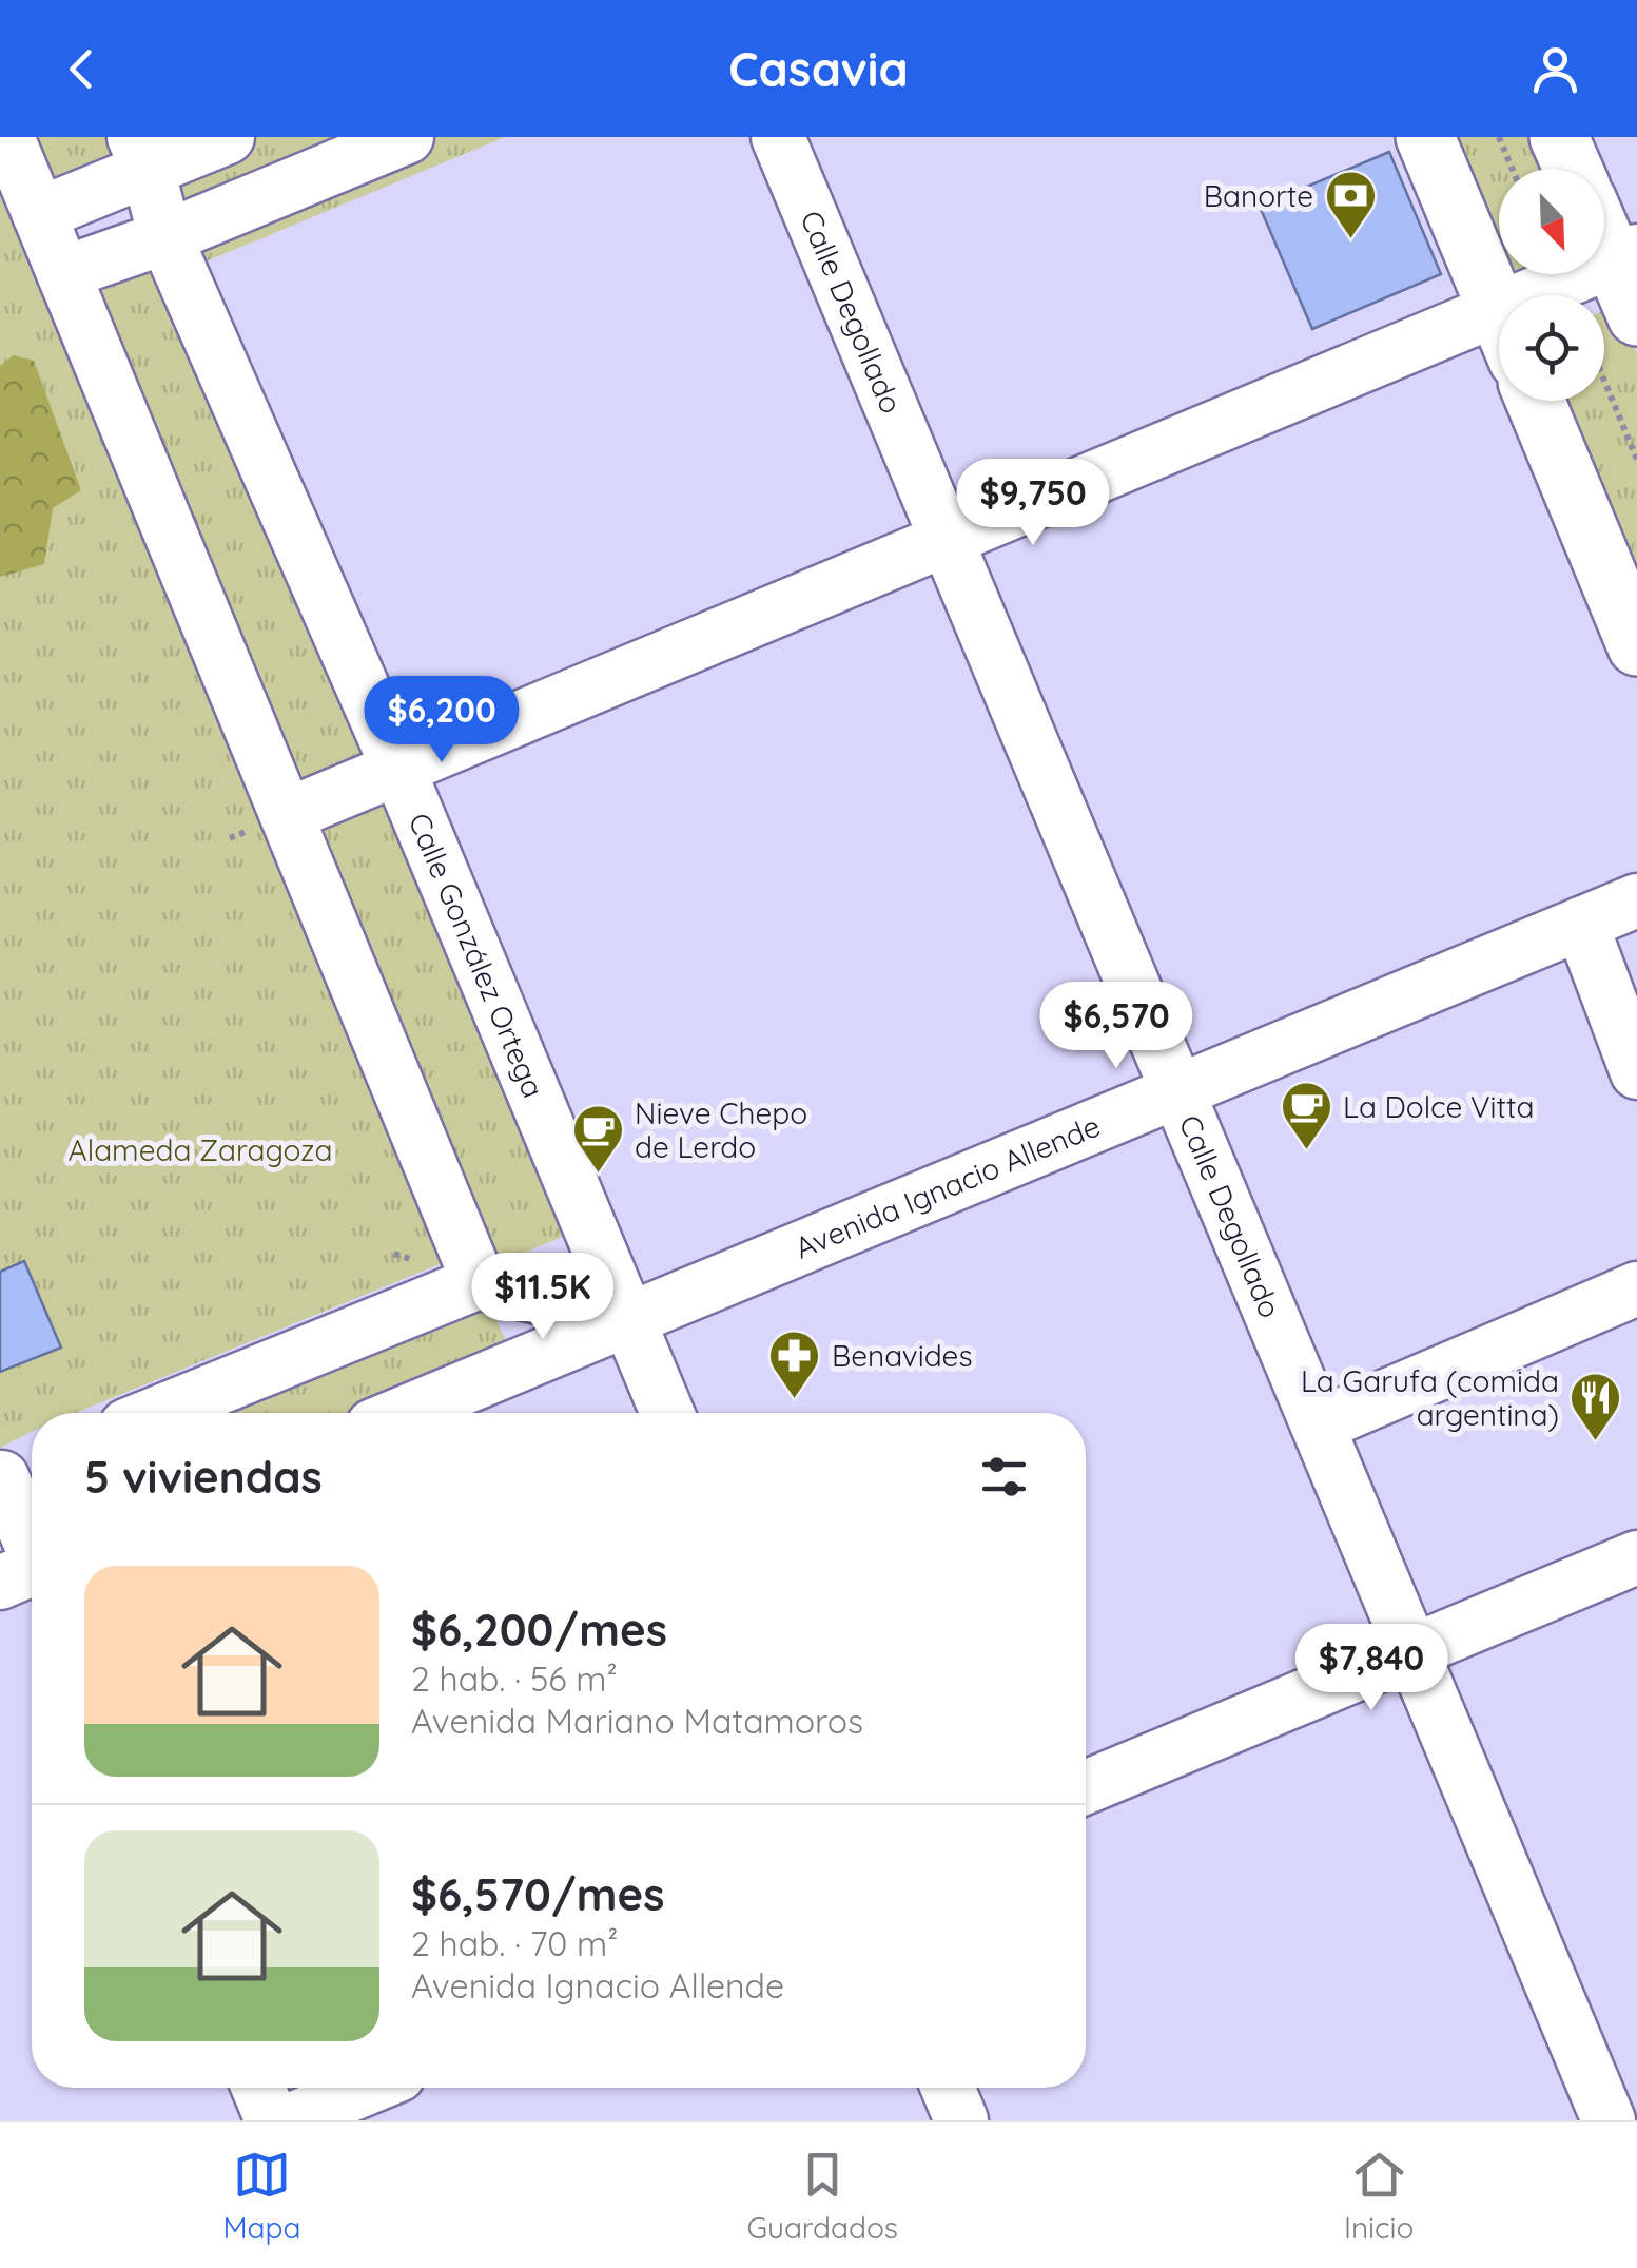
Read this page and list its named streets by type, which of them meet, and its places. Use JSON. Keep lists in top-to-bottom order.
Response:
{
  "streets": {
    "street": ["Calle Degollado", "Calle González Ortega", "Avenida Ignacio Allende"]
  },
  "crossings": [
    ["Calle Degollado", "Avenida Ignacio Allende"],
    ["Calle González Ortega", "Avenida Ignacio Allende"]
  ],
  "parks": ["Alameda Zaragoza"],
  "places": {
    "bank": ["Banorte"],
    "cafe": ["La Dolce Vitta", "Nieve Chepo de Lerdo"],
    "pharmacy": ["Benavides"],
    "restaurant": ["La Garufa (comida argentina)"]
  },
  "north": "bottom right",
  "page": {
    "header": "Casavia",
    "price": [
      "$9,750",
      "$6,200",
      "$6,570",
      "$11.5K",
      "$7,840"
    ],
    "heading": "5 viviendas",
    "list": [
      {
        "name": "$6,200/mes",
        "note": "2 hab. · 56 m² · Avenida Mariano Matamoros"
      },
      {
        "name": "$6,570/mes",
        "note": "2 hab. · 70 m² · Avenida Ignacio Allende"
      }
    ],
    "tabs": ["Mapa", "Guardados", "Inicio"]
  }
}
